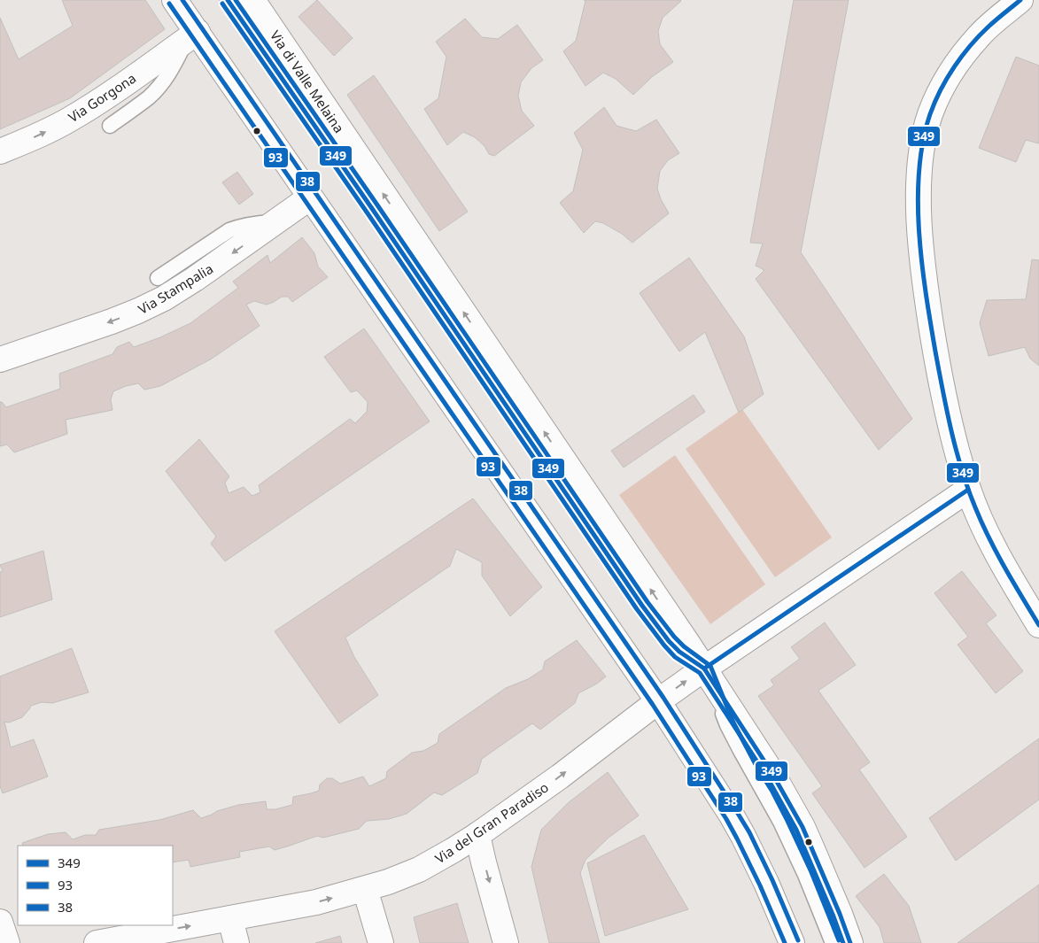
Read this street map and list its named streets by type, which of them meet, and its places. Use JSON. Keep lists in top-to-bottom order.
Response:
{
  "streets": {
    "street": [
      "Via di Valle Melaina",
      "Via Gorgona",
      "Via Stampalia",
      "Via del Gran Paradiso"
    ]
  },
  "one_way": ["Via Gorgona", "Via Stampalia", "Via del Gran Paradiso"],
  "lines": ["transit line 349", "transit line 38", "transit line 93"],
  "legend": ["349", "93", "38"]
}
